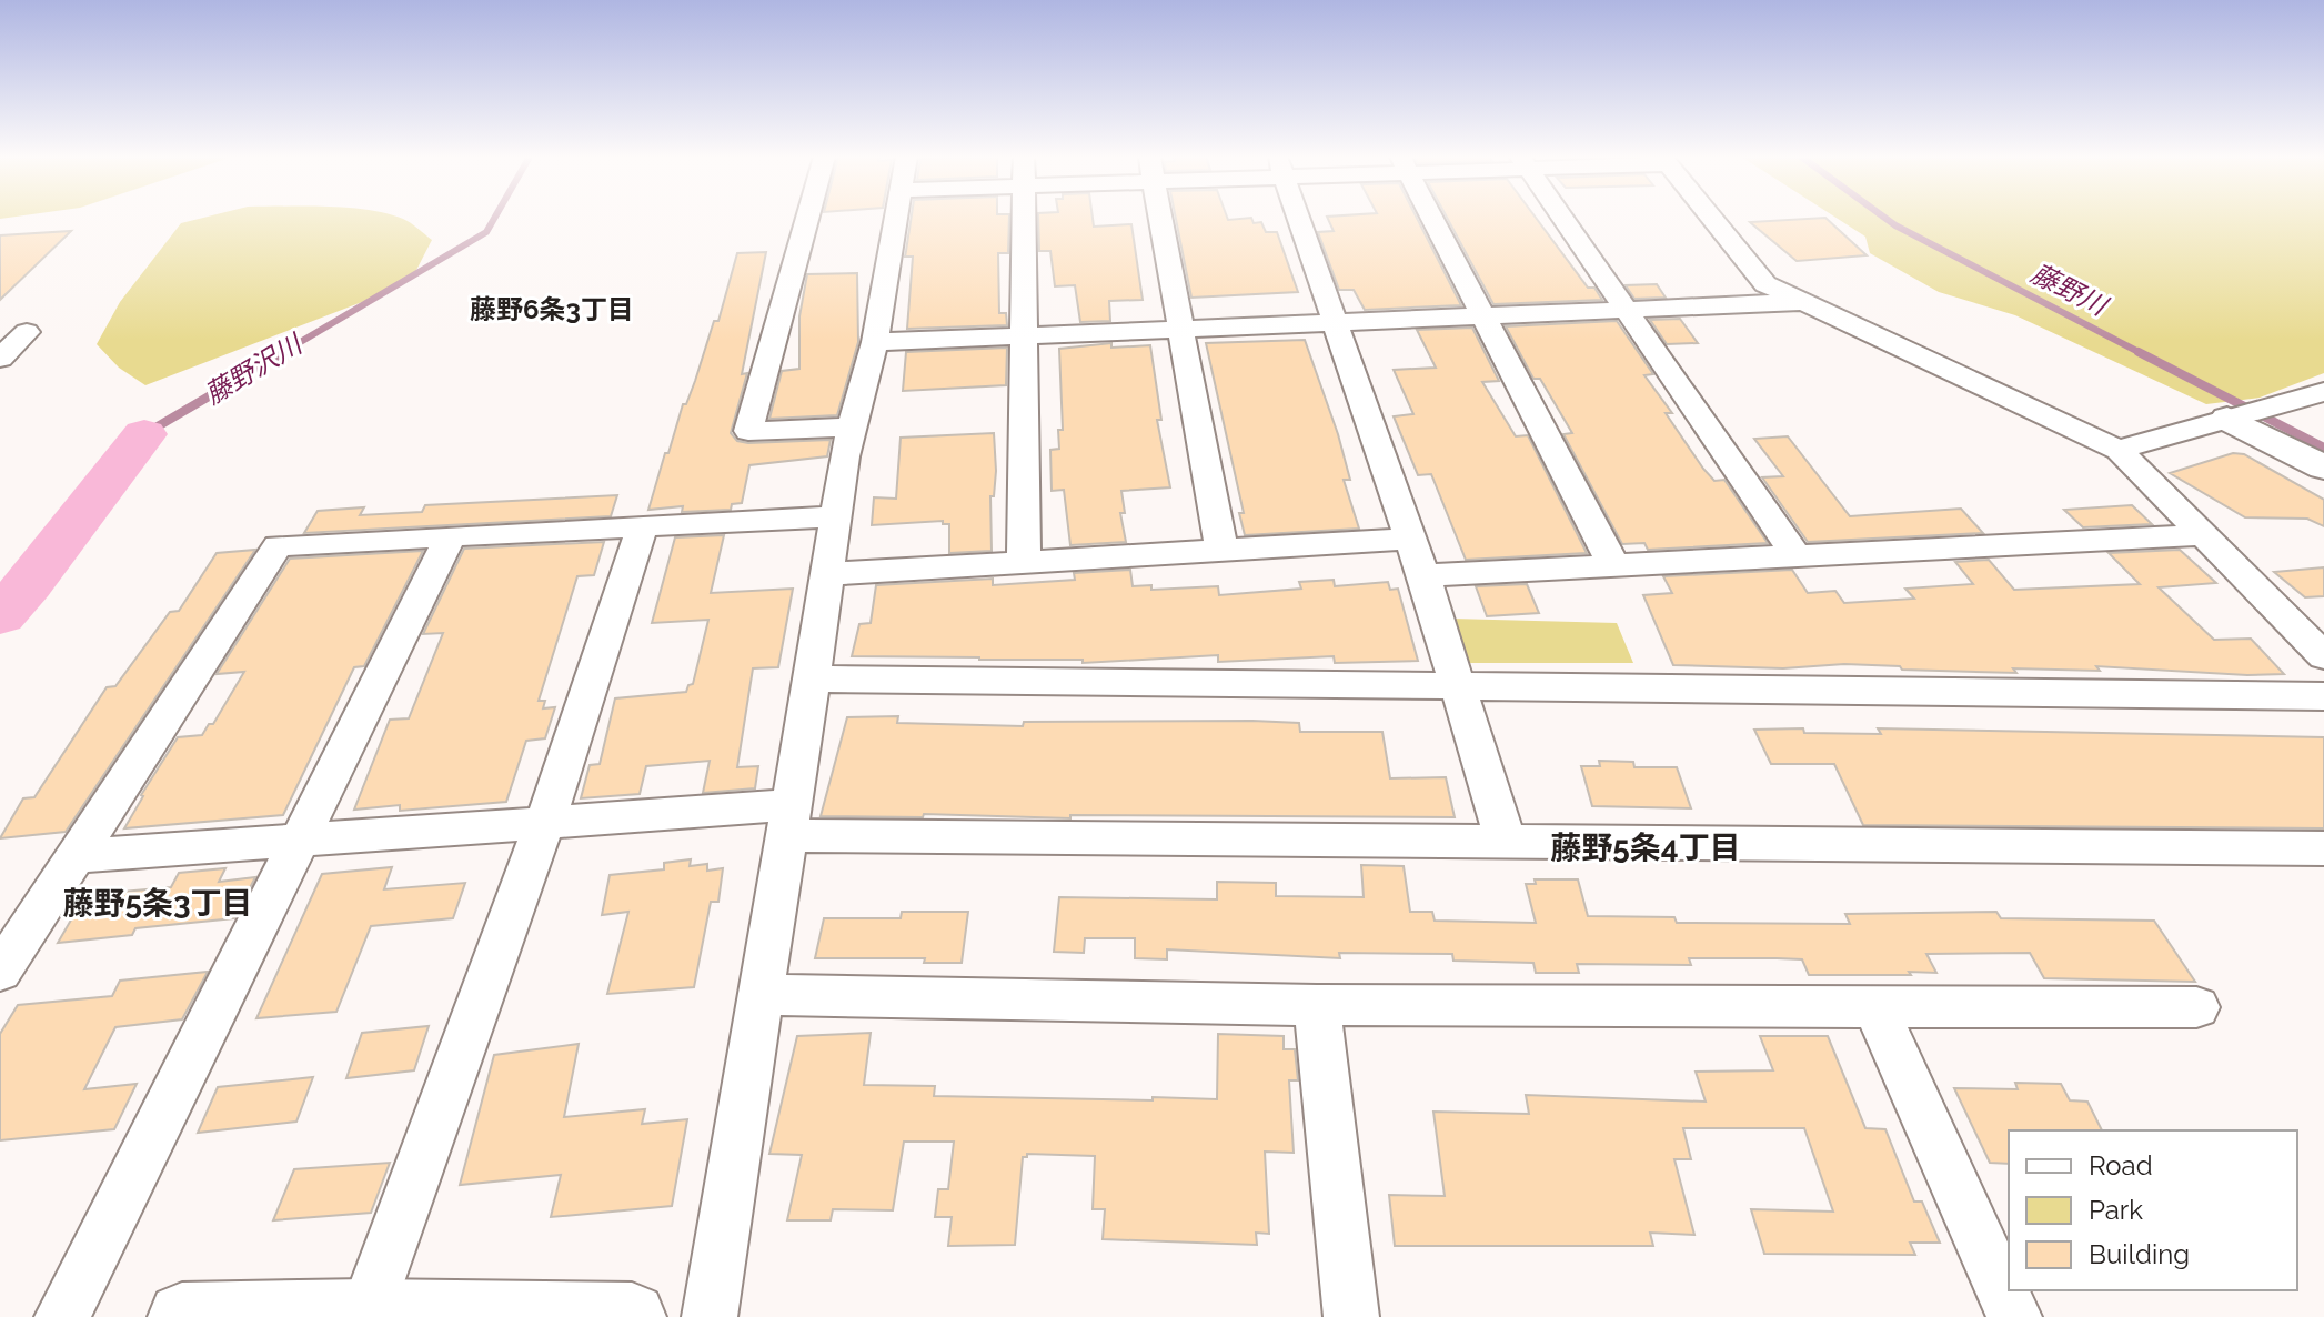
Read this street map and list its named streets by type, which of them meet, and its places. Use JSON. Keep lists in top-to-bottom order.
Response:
{
  "districts": ["藤野6条3丁目", "藤野5条4丁目", "藤野5条3丁目"],
  "water": ["藤野川", "藤野沢川"],
  "legend": ["Road", "Park", "Building"]
}
